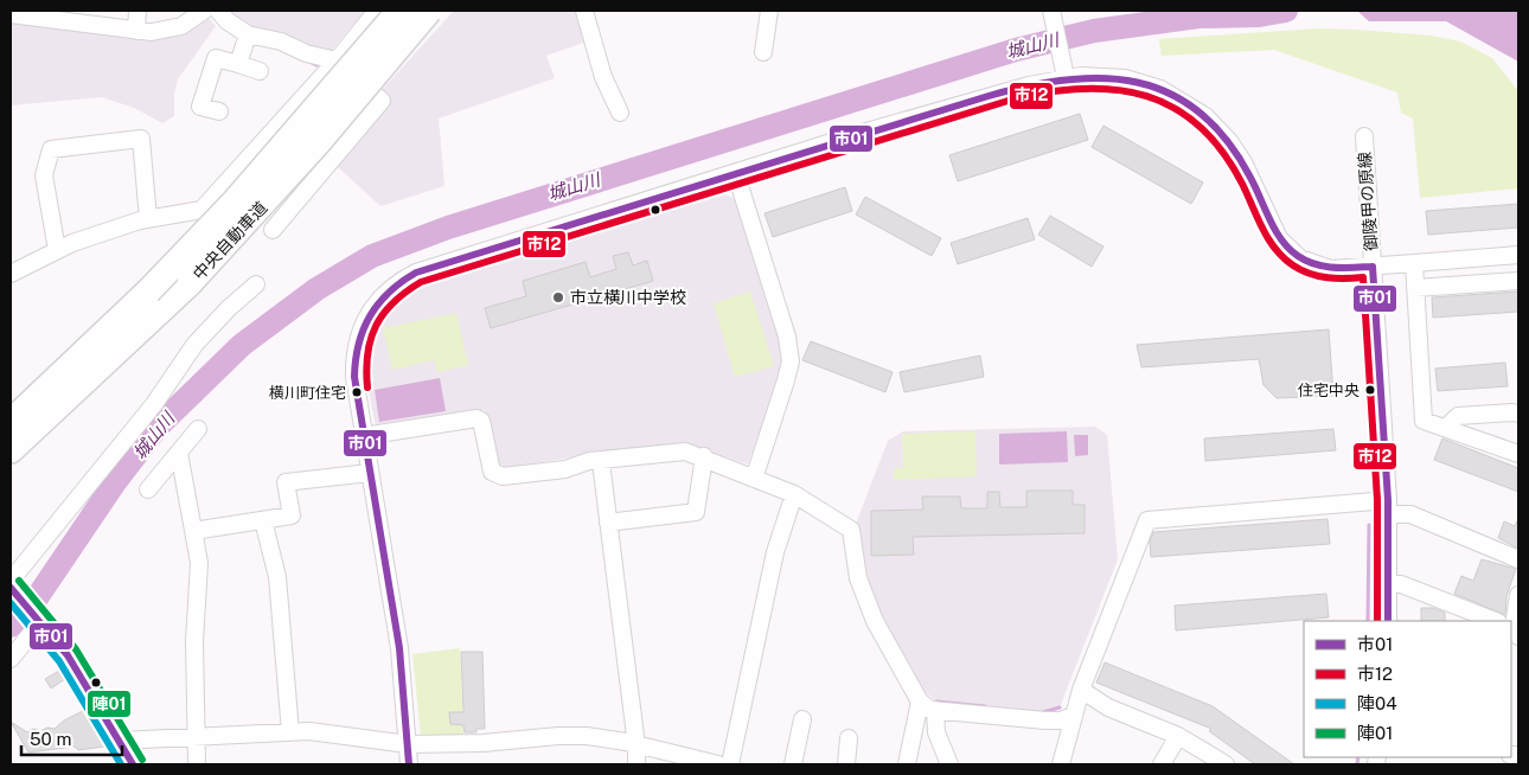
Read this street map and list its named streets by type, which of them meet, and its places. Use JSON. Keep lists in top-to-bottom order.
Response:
{
  "streets": {
    "highway": ["中央自動車道"],
    "street": ["御陵甲の原線"]
  },
  "water": ["城山川"],
  "places": ["市立横川中学校", "住宅中央", "横川町住宅"],
  "lines": [
    "transit line 市01",
    "transit line 市12",
    "transit line 陣01",
    "transit line 陣04"
  ],
  "legend": [
    "市01",
    "市12",
    "陣04",
    "陣01"
  ],
  "scale_bar": "50 m"
}
